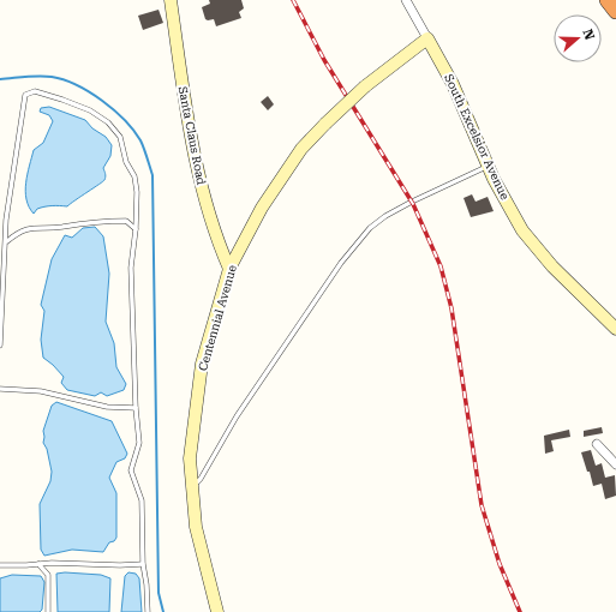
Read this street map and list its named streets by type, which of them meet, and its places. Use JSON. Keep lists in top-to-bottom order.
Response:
{
  "streets": {
    "street": ["Santa Claus Road", "South Excelsior Avenue", "Centennial Avenue"]
  },
  "crossings": [
    ["Santa Claus Road", "Centennial Avenue"],
    ["South Excelsior Avenue", "Centennial Avenue"]
  ],
  "north": "right"
}
